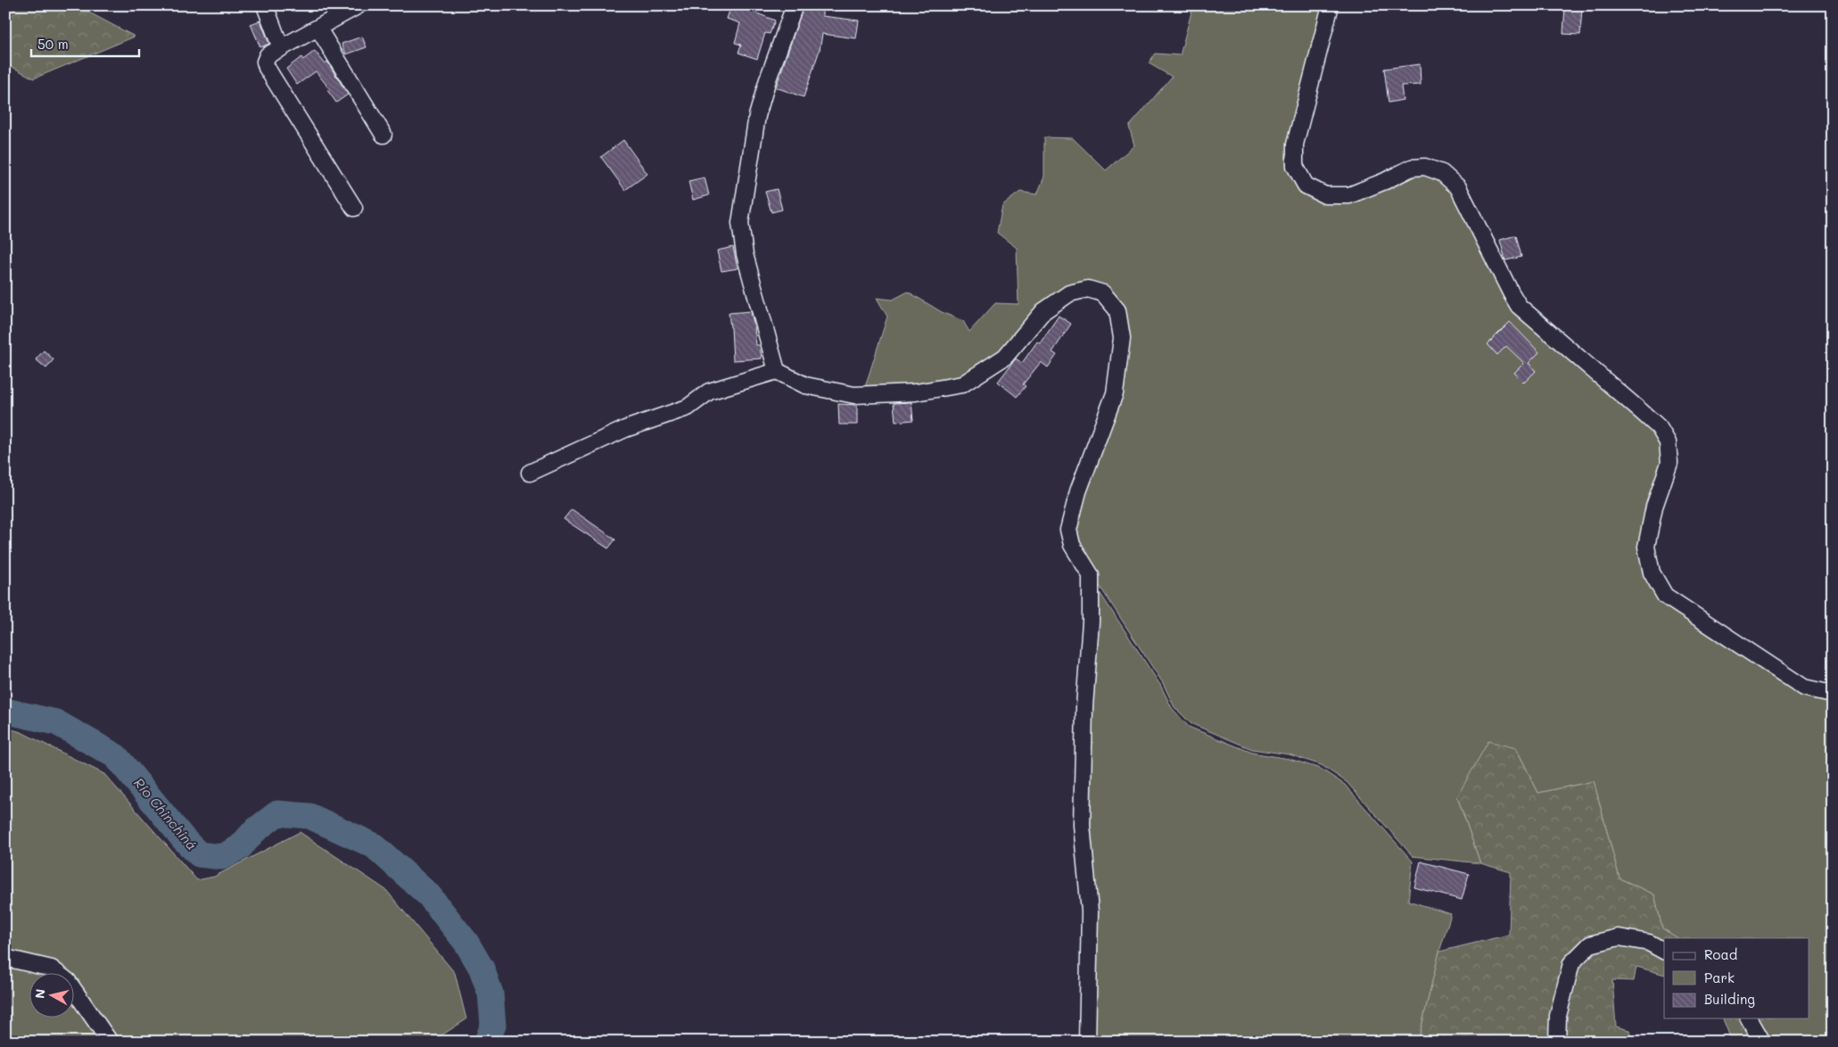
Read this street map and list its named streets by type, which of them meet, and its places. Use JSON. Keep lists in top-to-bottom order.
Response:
{
  "water": ["Río Chinchiná"],
  "legend": ["Road", "Park", "Building"],
  "scale_bar": "50 m",
  "north": "left"
}
